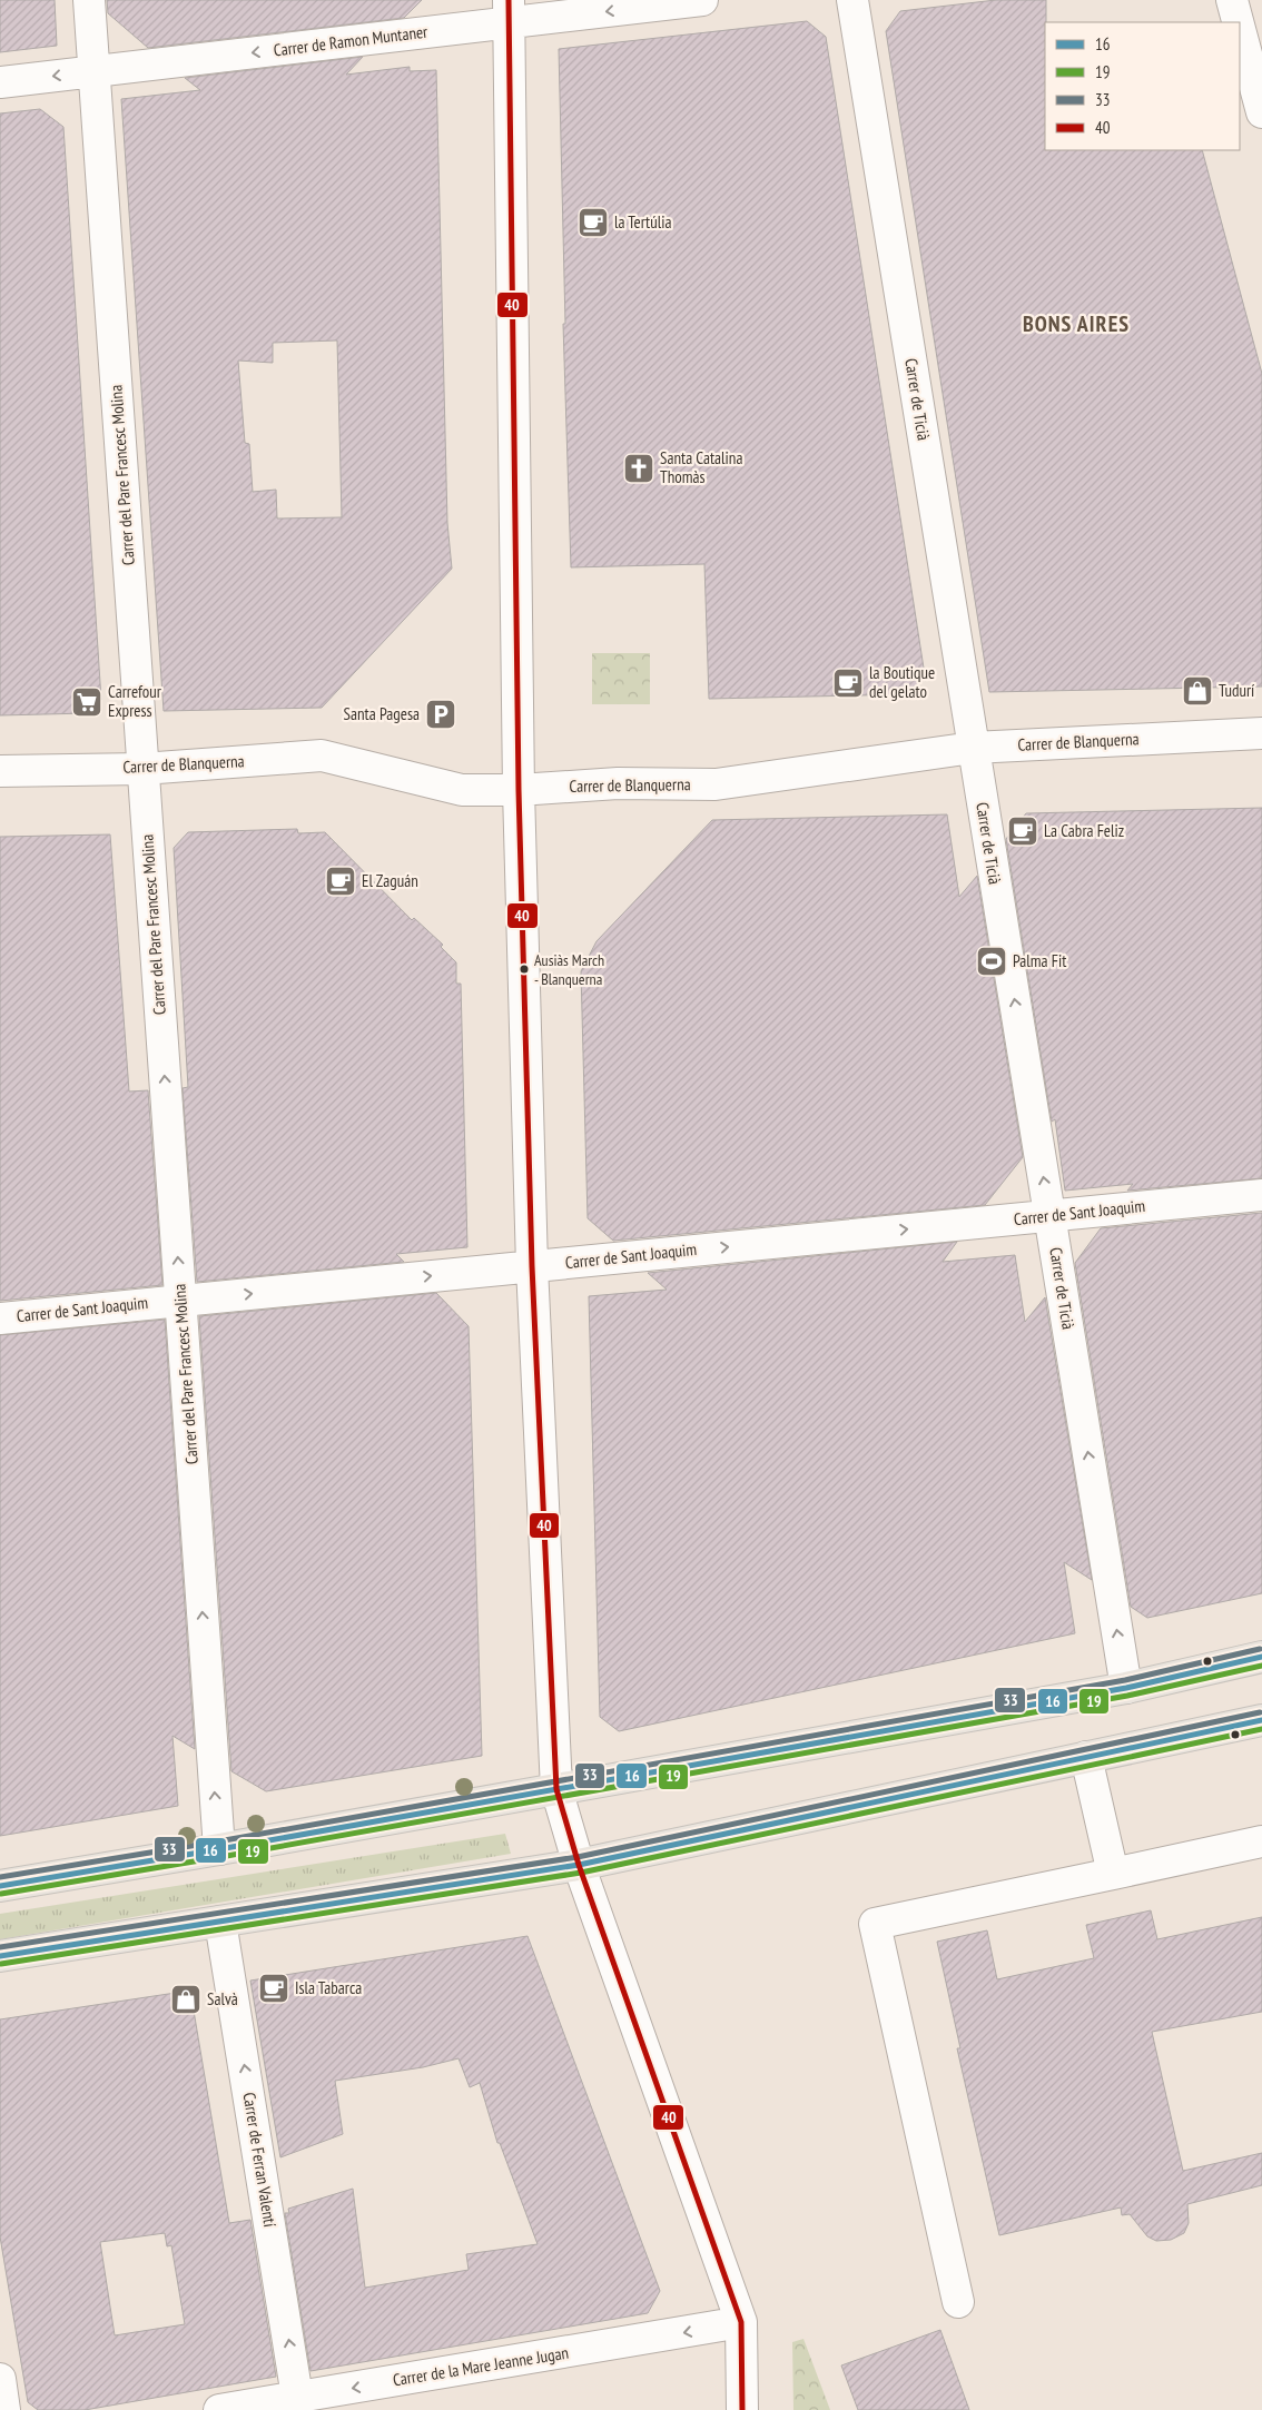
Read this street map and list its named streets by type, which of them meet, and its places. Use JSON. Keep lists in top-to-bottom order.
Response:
{
  "streets": {
    "street": [
      "Carrer de Ramon Muntaner",
      "Carrer de Ticià",
      "Carrer del Pare Francesc Molina",
      "Carrer de Blanquerna",
      "Carrer de Sant Joaquim",
      "Carrer de Ferran Valentí",
      "Carrer de la Mare Jeanne Jugan"
    ]
  },
  "crossings": [
    ["Carrer de Ramon Muntaner", "Carrer del Pare Francesc Molina"],
    ["Carrer de Ticià", "Carrer de Blanquerna"],
    ["Carrer de Ticià", "Carrer de Sant Joaquim"],
    ["Carrer del Pare Francesc Molina", "Carrer de Blanquerna"],
    ["Carrer del Pare Francesc Molina", "Carrer de Sant Joaquim"],
    ["Carrer de Ferran Valentí", "Carrer de la Mare Jeanne Jugan"]
  ],
  "one_way": [
    "Carrer de Ramon Muntaner",
    "Carrer de Ticià",
    "Carrer del Pare Francesc Molina",
    "Carrer de Sant Joaquim",
    "Carrer de Ferran Valentí",
    "Carrer de la Mare Jeanne Jugan"
  ],
  "districts": ["BONS AIRES"],
  "places": {
    "cafe": [
      "la Tertúlia",
      "la Boutique del gelato",
      "La Cabra Feliz",
      "El Zaguán",
      "Isla Tabarca"
    ],
    "church": ["Santa Catalina Thomàs"],
    "shop": ["Tudurí", "Salvà"],
    "supermarket": ["Carrefour Express"],
    "parking": ["Santa Pagesa"],
    "sports": ["Palma Fit"],
    "other": ["Ausiàs March - Blanquerna"]
  },
  "lines": [
    "transit line 40",
    "transit line 33",
    "transit line 16",
    "transit line 19"
  ],
  "legend": [
    "16",
    "19",
    "33",
    "40"
  ]
}
